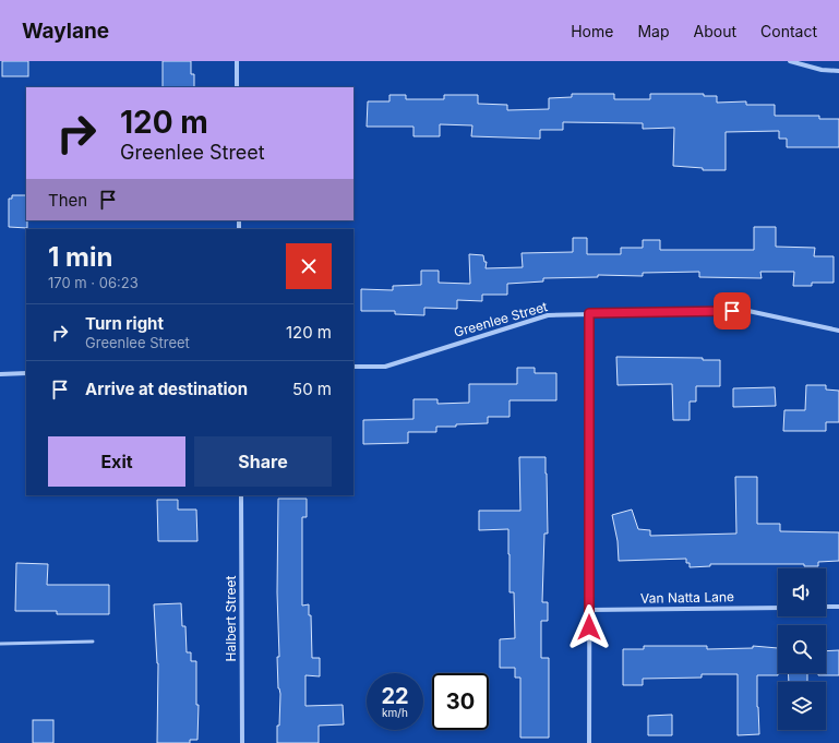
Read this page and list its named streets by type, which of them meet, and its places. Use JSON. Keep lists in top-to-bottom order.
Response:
{
  "streets": {
    "street": ["Greenlee Street", "Van Natta Lane", "Halbert Street"]
  },
  "page": {
    "header": "Waylane",
    "nav": [
      "Home",
      "Map",
      "About",
      "Contact"
    ],
    "turn": ["120 m", "Greenlee Street"],
    "then": "Then",
    "heading": ["1 min", "170 m · 06:23"],
    "list": [
      {
        "name": "Turn right",
        "note": "Greenlee Street",
        "value": "120 m"
      },
      {
        "name": "Arrive at destination",
        "value": "50 m"
      }
    ],
    "buttons": ["Exit", "Share"],
    "speed": "22 km/h",
    "limit": "30"
  }
}
